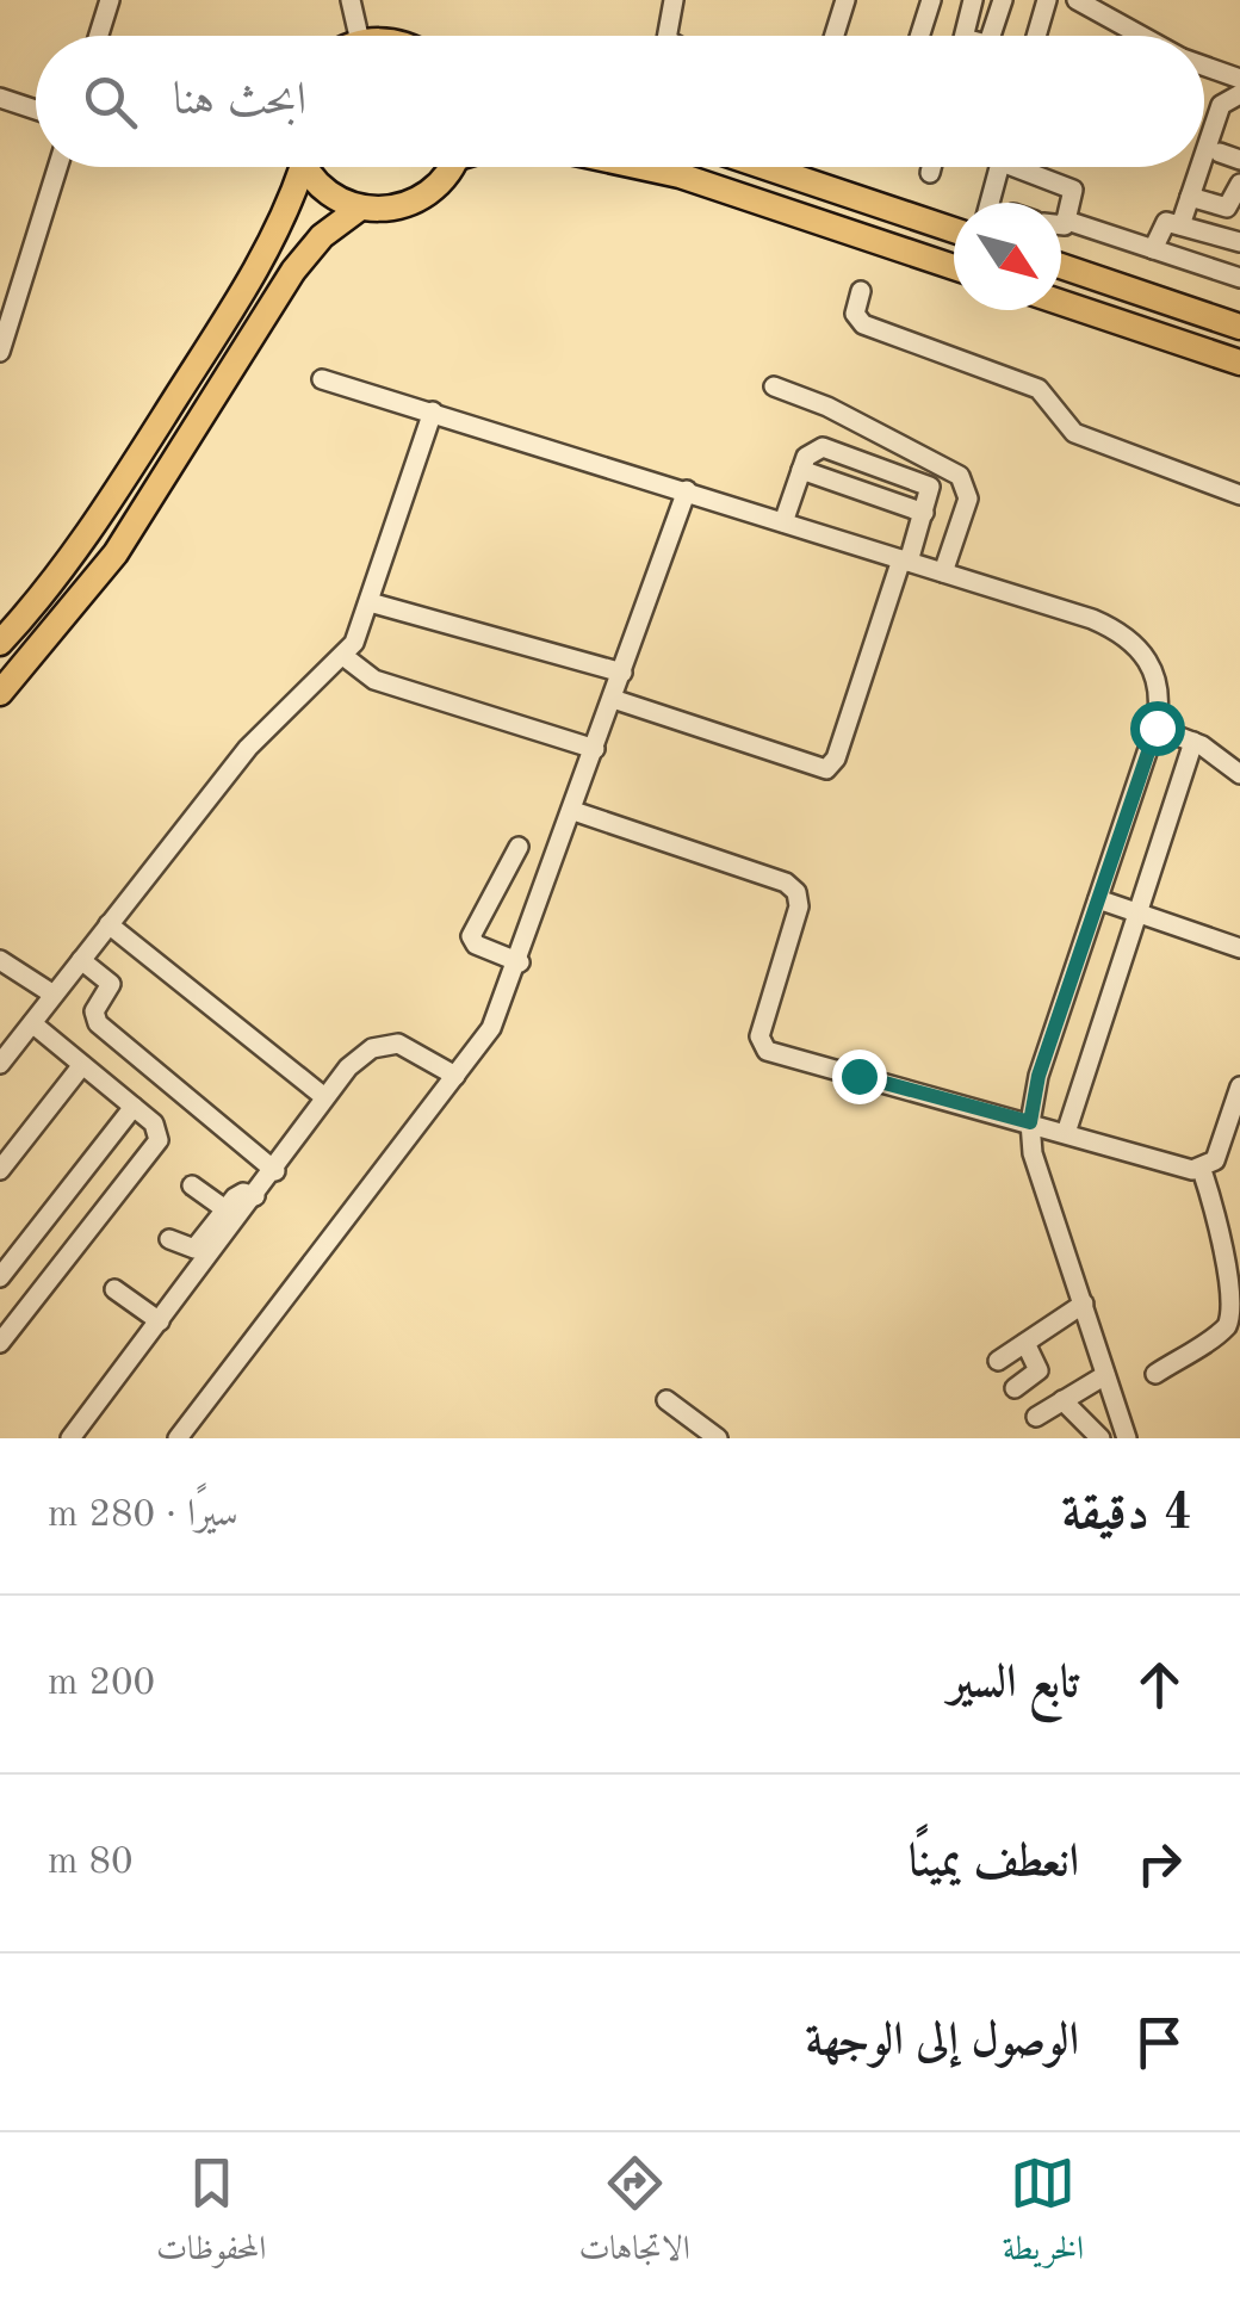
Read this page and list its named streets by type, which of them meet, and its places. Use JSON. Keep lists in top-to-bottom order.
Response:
{
  "north": "bottom right",
  "page": {
    "search": "ابحث هنا",
    "heading": ["4 دقيقة", "سيرًا · 280 m"],
    "list": [
      ["تابع السير", "200 m"],
      ["انعطف يمينًا", "80 m"],
      "الوصول إلى الوجهة"
    ],
    "nav": ["الخريطة", "الاتجاهات", "المحفوظات"]
  }
}
